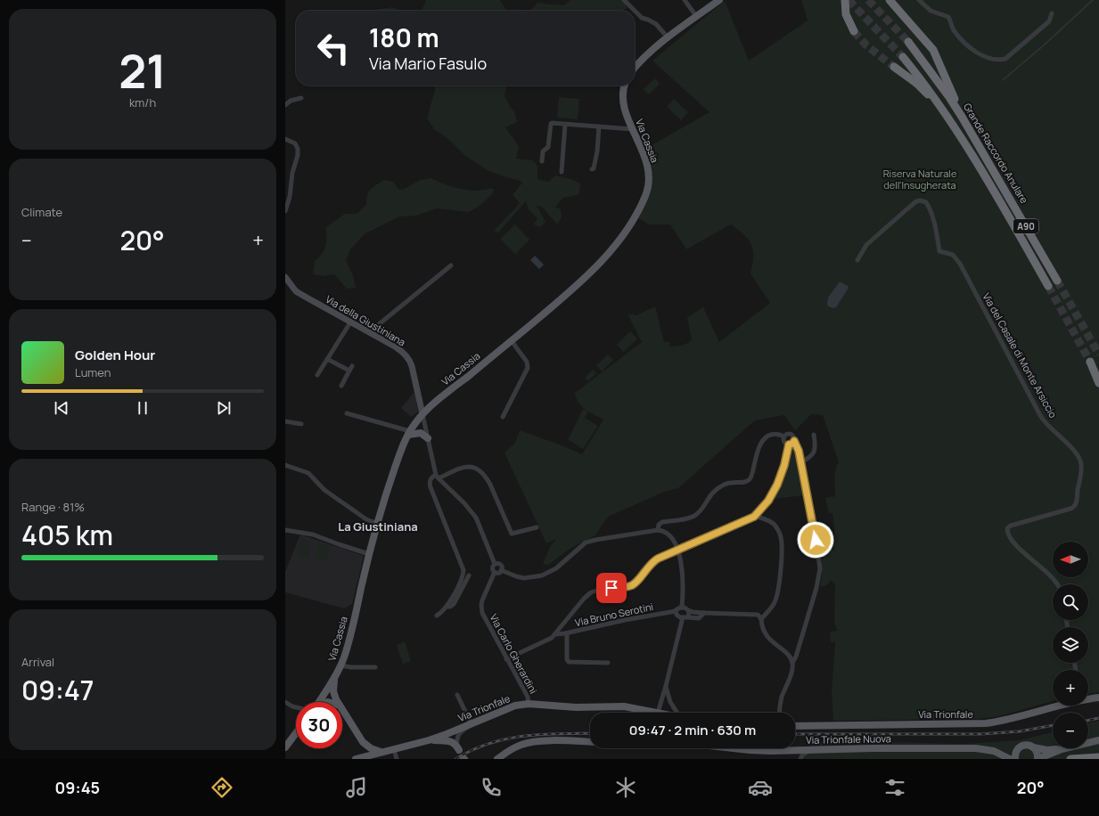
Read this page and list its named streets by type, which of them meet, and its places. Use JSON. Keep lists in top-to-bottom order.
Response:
{
  "streets": {
    "highway": ["Grande Raccordo Anulare", "A90"],
    "main road": ["Via Cassia", "Via Trionfale", "Via Trionfale Nuova"],
    "street": [
      "Via della Giustiniana",
      "Via del Casale di Monte Arsiccio",
      "Via Bruno Serotini",
      "Via Carlo Gherardini"
    ]
  },
  "crossings": [
    ["Via Cassia", "Via della Giustiniana"],
    ["Via Carlo Gherardini", "Via Trionfale"]
  ],
  "districts": ["La Giustiniana"],
  "parks": ["Riserva Naturale dell'Insugherata"],
  "north": "left",
  "page": {
    "tile": [
      ["21", "km/h"],
      "Climate",
      ["Range · 81%", "405 km"],
      ["Arrival", "09:47"]
    ],
    "turn": ["180 m", "Via Mario Fasulo"],
    "heat": ["−", "20°", "+"],
    "song": ["Golden Hour", "Lumen"],
    "map_buttons": ["+", "−"],
    "limit": "30",
    "trip": "09:47 · 2 min · 630 m",
    "tabs": ["09:45", "20°"]
  }
}
